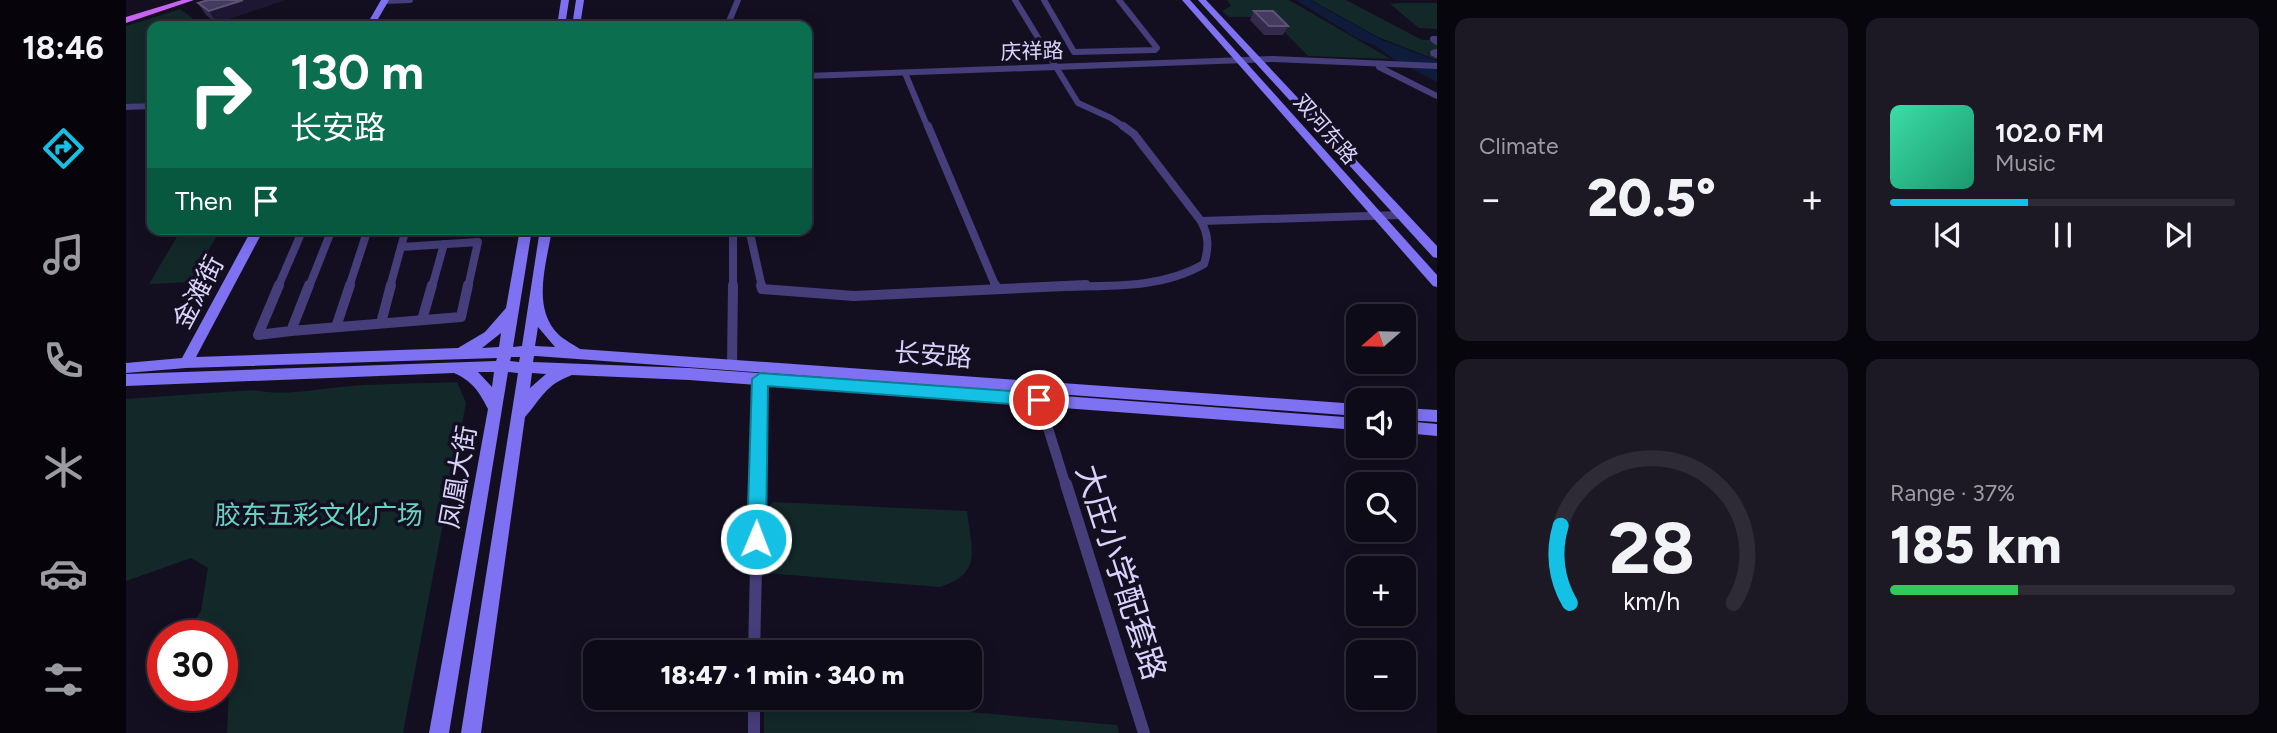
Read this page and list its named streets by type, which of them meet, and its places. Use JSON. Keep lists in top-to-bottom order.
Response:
{
  "streets": {
    "street": [
      "庆祥路",
      "双河东路",
      "金滩街",
      "长安路",
      "凤凰大街",
      "大庄小学配套路"
    ]
  },
  "crossings": [
    ["庆祥路", "双河东路"],
    ["长安路", "凤凰大街"],
    ["长安路", "大庄小学配套路"]
  ],
  "parks": ["胶东五彩文化广场"],
  "north": "left",
  "page": {
    "tabs": "18:46",
    "tile": [
      "Climate",
      ["Range · 37%", "185 km"]
    ],
    "turn": ["130 m", "长安路"],
    "song": ["102.0 FM", "Music"],
    "then": "Then",
    "heat": ["−", "20.5°", "+"],
    "map_buttons": ["+", "−"],
    "limit": "30",
    "trip": "18:47 · 1 min · 340 m",
    "gauge": ["28", "km/h"]
  }
}
